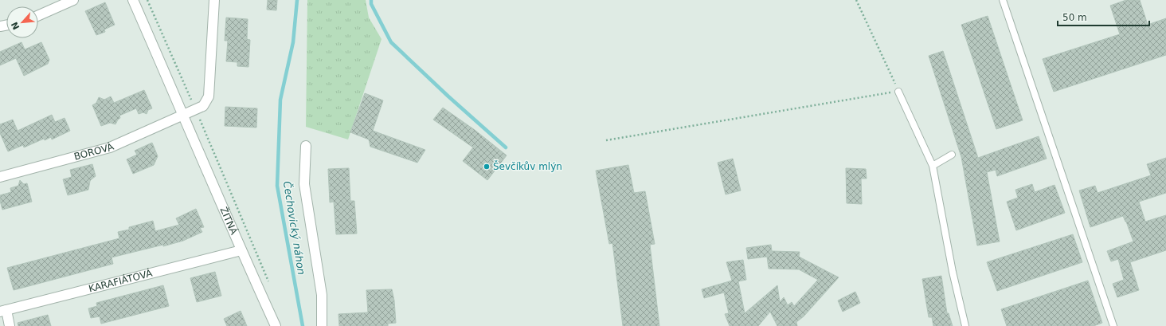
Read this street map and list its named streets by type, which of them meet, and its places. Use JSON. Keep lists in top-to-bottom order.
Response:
{
  "streets": {
    "street": ["BOROVÁ", "ŽITNÁ", "KARAFIÁTOVÁ"]
  },
  "crossings": [
    ["BOROVÁ", "ŽITNÁ"],
    ["ŽITNÁ", "KARAFIÁTOVÁ"]
  ],
  "water": ["Čechovický náhon"],
  "places": ["Ševčíkův mlýn"],
  "scale_bar": "50 m",
  "north": "bottom left"
}
